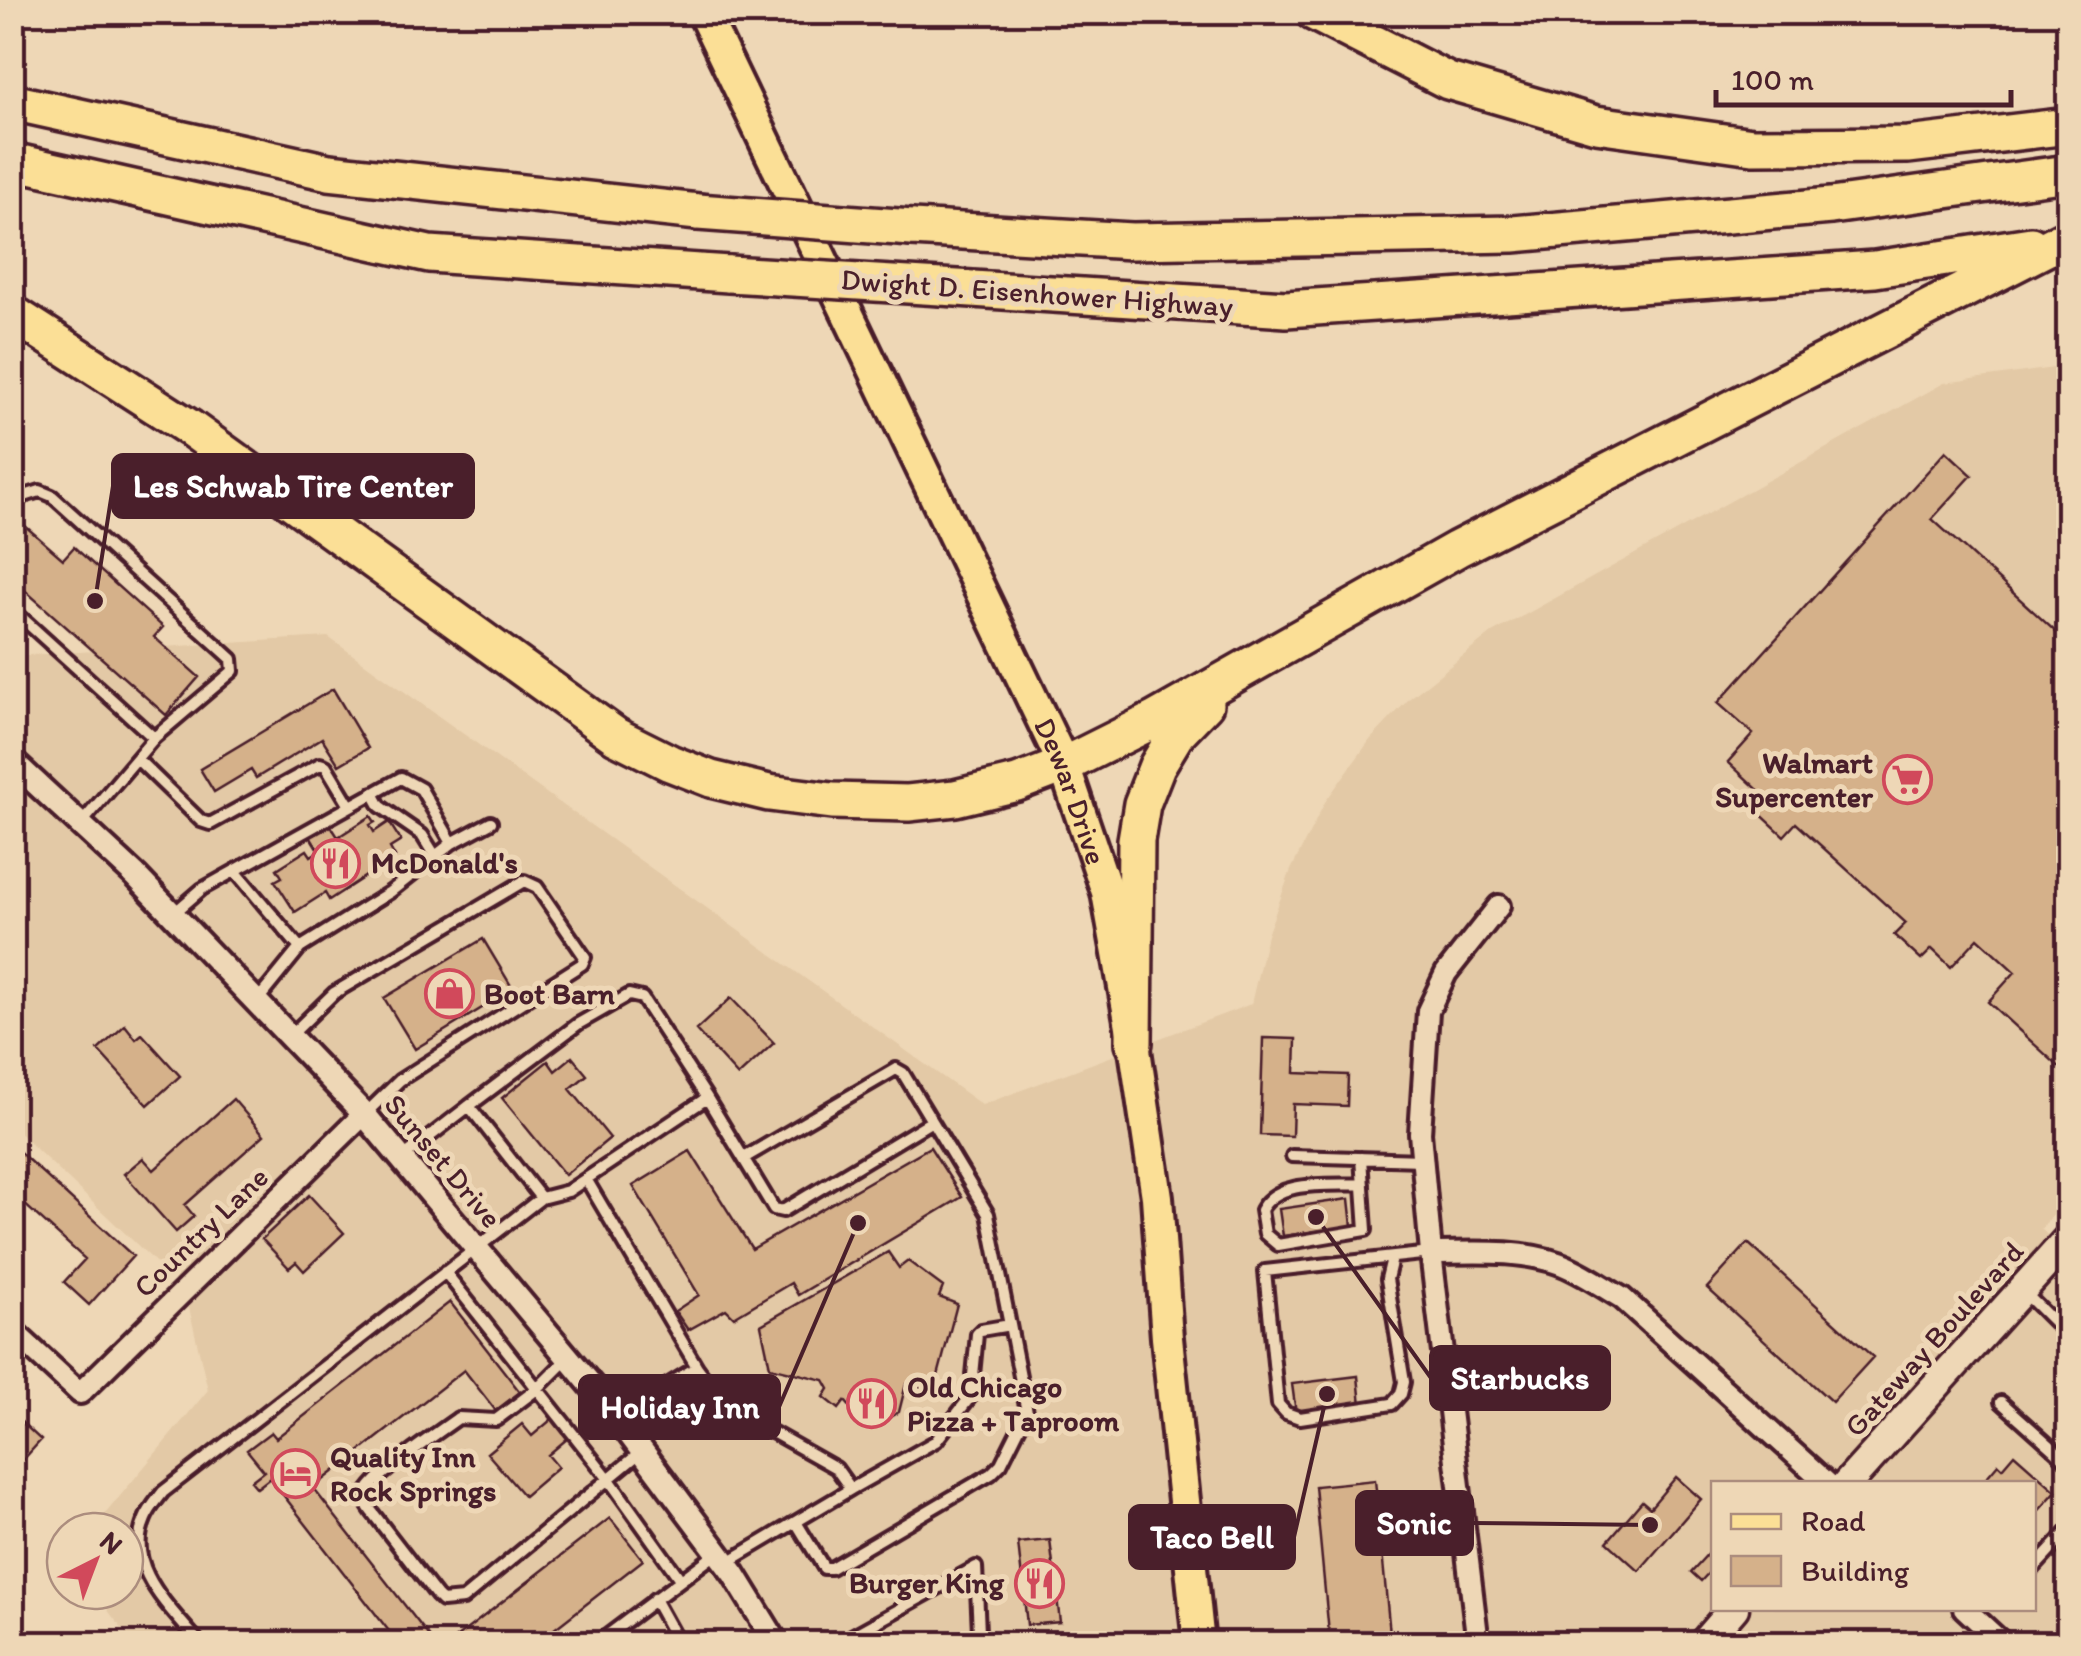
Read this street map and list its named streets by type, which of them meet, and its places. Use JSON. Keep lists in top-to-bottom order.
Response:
{
  "streets": {
    "highway": ["Dwight D. Eisenhower Highway"],
    "main road": ["Dewar Drive", "Gateway Boulevard"],
    "street": ["Sunset Drive", "Country Lane"]
  },
  "crossings": [
    ["Sunset Drive", "Country Lane"]
  ],
  "places": {
    "other": [
      "Les Schwab Tire Center",
      "Starbucks",
      "Holiday Inn",
      "Taco Bell",
      "Sonic"
    ],
    "supermarket": ["Walmart Supercenter"],
    "restaurant": ["McDonald's", "Old Chicago Pizza + Taproom", "Burger King"],
    "shop": ["Boot Barn"],
    "hotel": ["Quality Inn Rock Springs"]
  },
  "legend": ["Road", "Building"],
  "scale_bar": "100 m",
  "north": "top right"
}
